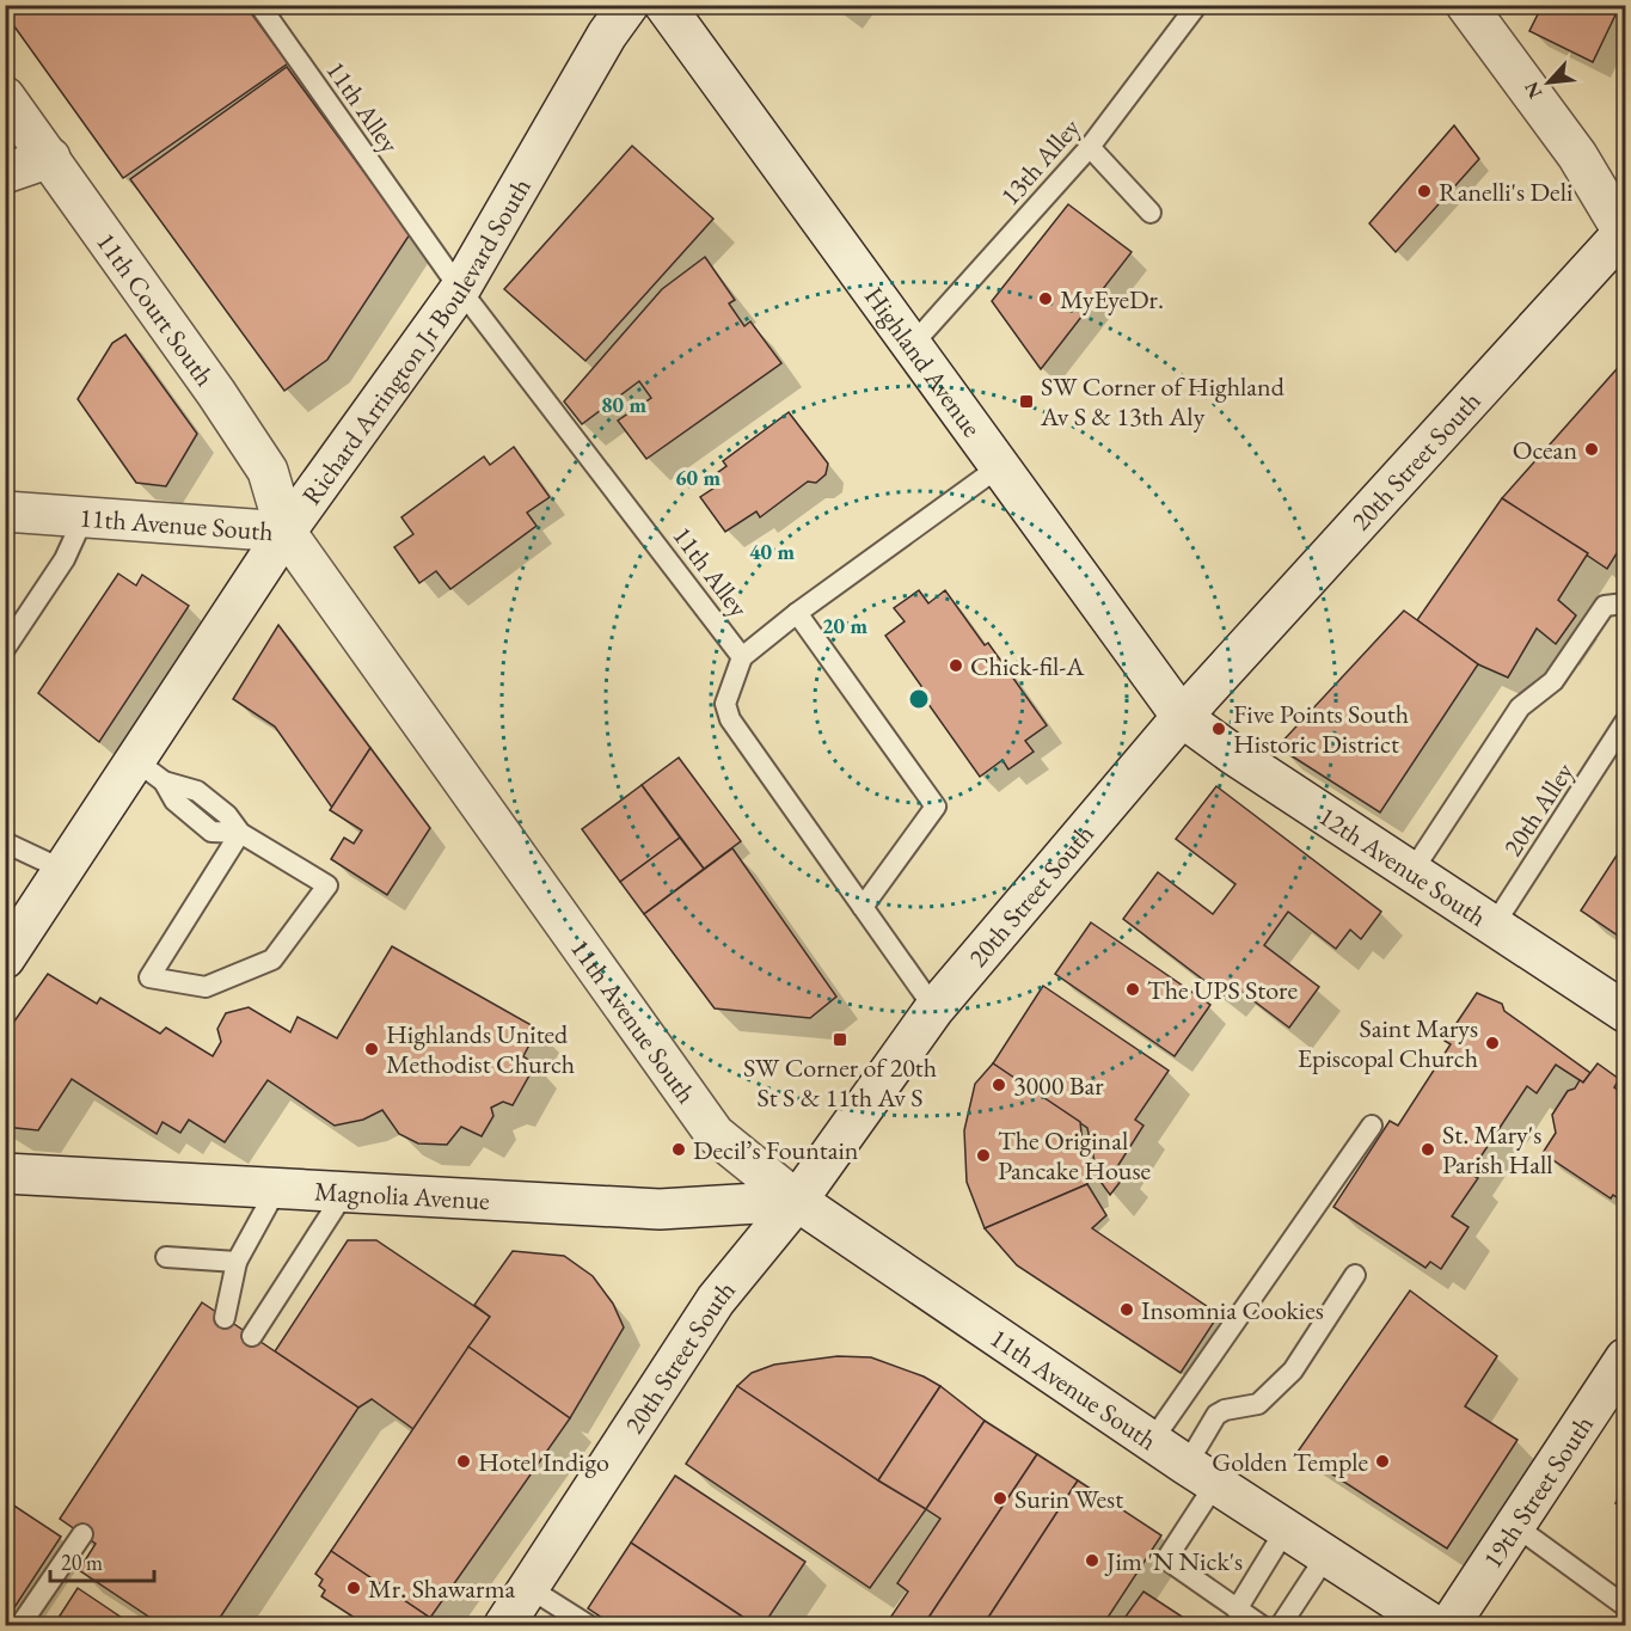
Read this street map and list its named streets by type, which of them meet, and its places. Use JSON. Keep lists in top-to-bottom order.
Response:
{
  "streets": {
    "street": [
      "11th Court South",
      "Richard Arrington Jr Boulevard South",
      "Highland Avenue",
      "20th Street South",
      "11th Avenue South",
      "12th Avenue South",
      "Magnolia Avenue",
      "19th Street South"
    ],
    "lane": ["11th Alley", "13th Alley", "20th Alley"]
  },
  "crossings": [
    ["11th Alley", "Richard Arrington Jr Boulevard South"],
    ["11th Alley", "20th Street South"],
    ["13th Alley", "Highland Avenue"],
    ["11th Court South", "Richard Arrington Jr Boulevard South"],
    ["11th Court South", "11th Avenue South"],
    ["Richard Arrington Jr Boulevard South", "11th Avenue South"],
    ["Highland Avenue", "20th Street South"],
    ["Highland Avenue", "12th Avenue South"],
    ["20th Street South", "11th Avenue South"],
    ["20th Street South", "12th Avenue South"],
    ["20th Street South", "Magnolia Avenue"],
    ["11th Avenue South", "Magnolia Avenue"],
    ["20th Alley", "12th Avenue South"]
  ],
  "places": {
    "other": [
      "Ranelli's Deli",
      "MyEyeDr.",
      "Ocean",
      "Chick-fil-A",
      "Five Points South Historic District",
      "The UPS Store",
      "Saint Marys Episcopal Church",
      "Highlands United Methodist Church",
      "3000 Bar",
      "Decil’s Fountain",
      "St. Mary's Parish Hall",
      "The Original Pancake House",
      "Insomnia Cookies",
      "Hotel Indigo",
      "Golden Temple",
      "Surin West",
      "Jim 'N Nick's",
      "Mr. Shawarma"
    ],
    "transit": ["SW Corner of Highland Av S & 13th Aly", "SW Corner of 20th St S & 11th Av S"]
  },
  "scale_bar": "20 m",
  "north": "bottom left",
  "rings": [
    "80 m",
    "60 m",
    "40 m",
    "20 m"
  ]
}
